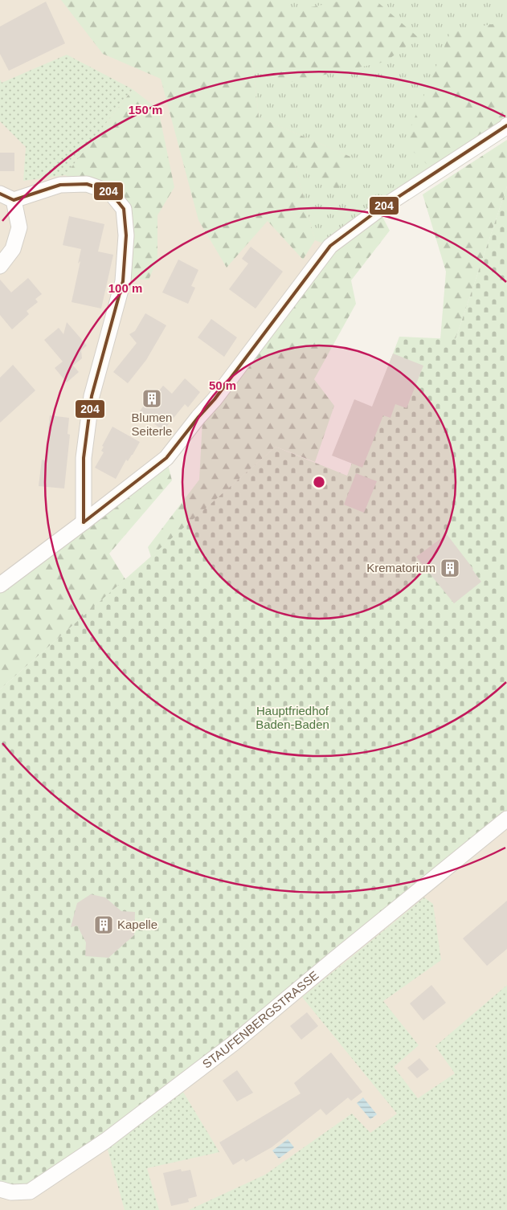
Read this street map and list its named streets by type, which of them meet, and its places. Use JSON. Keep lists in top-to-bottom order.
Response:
{
  "streets": {
    "street": ["STAUFENBERGSTRASSE"]
  },
  "parks": ["Hauptfriedhof Baden-Baden"],
  "places": {
    "building": ["Blumen Seiterle", "Krematorium", "Kapelle"]
  },
  "lines": ["transit line 204"],
  "rings": ["150 m", "100 m", "50 m"]
}
